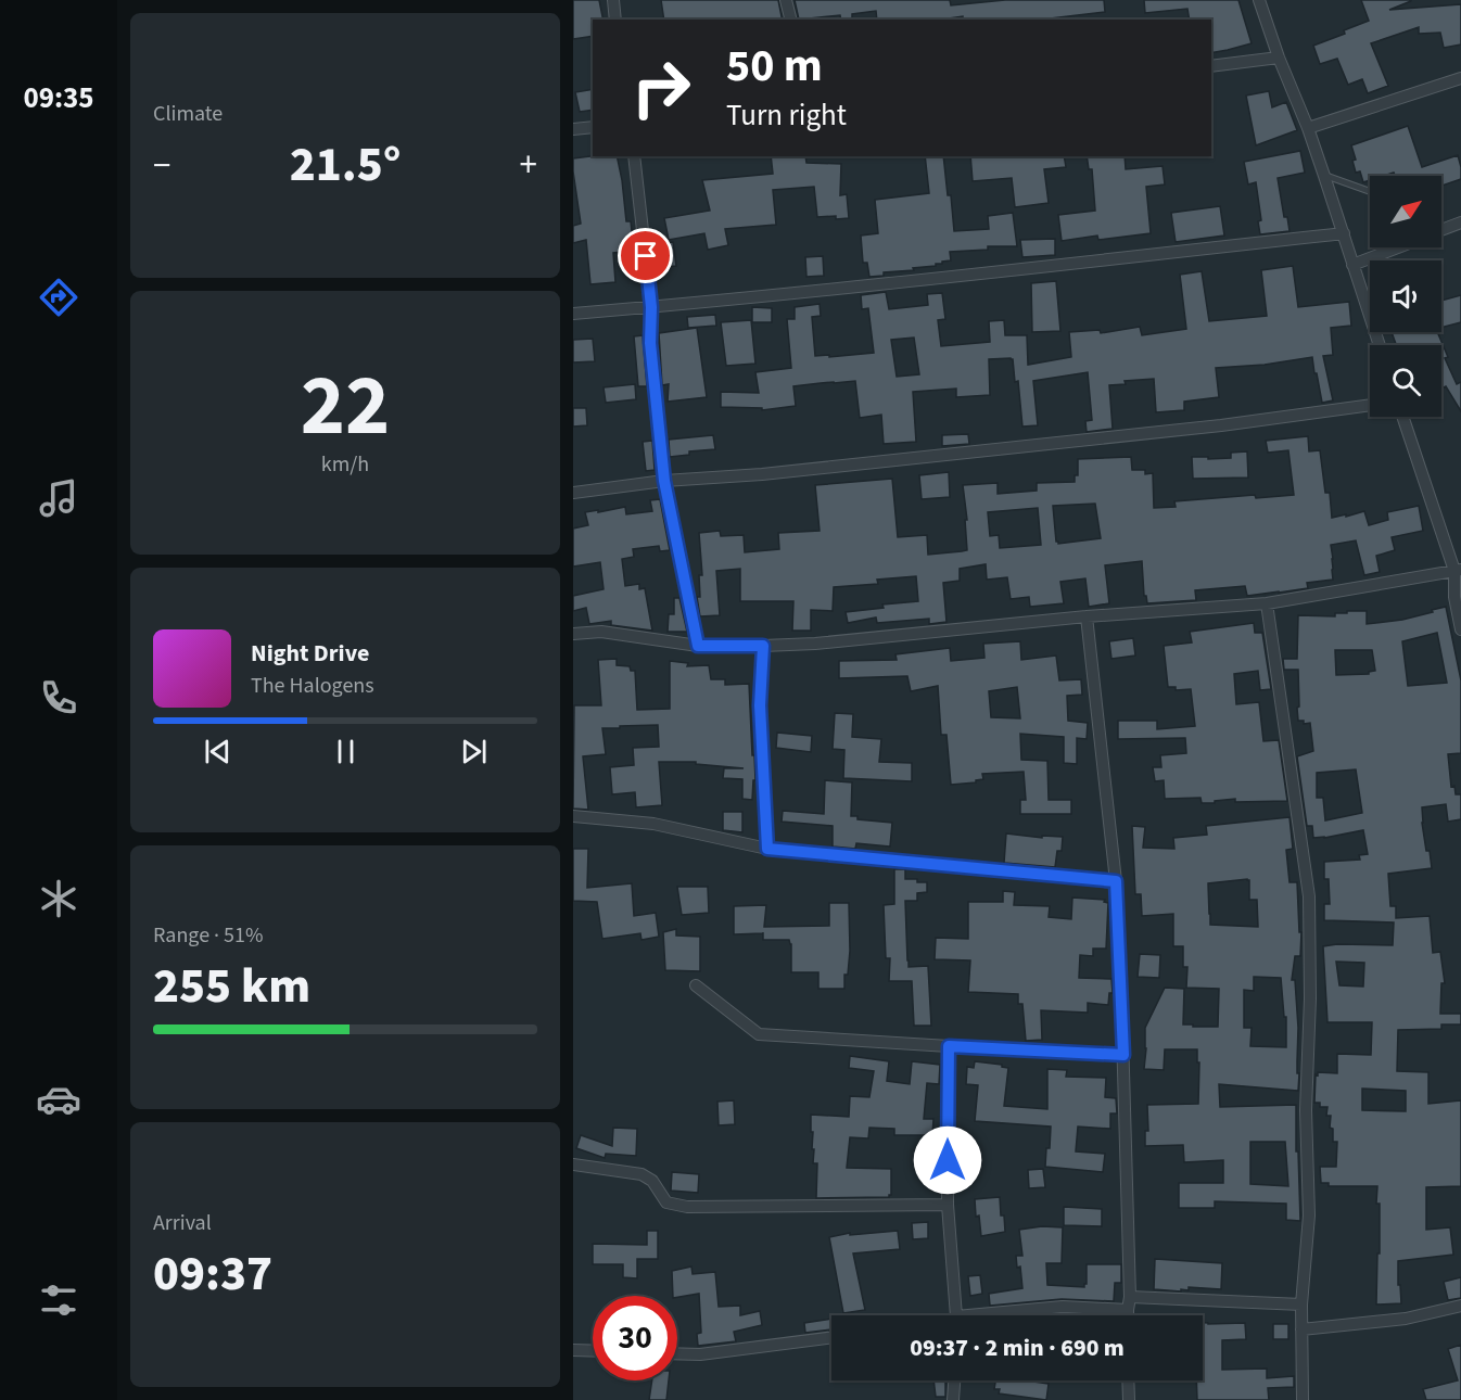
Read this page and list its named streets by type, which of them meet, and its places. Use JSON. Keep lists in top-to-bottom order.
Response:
{
  "north": "top right",
  "page": {
    "tabs": "09:35",
    "tile": [
      "Climate",
      ["22", "km/h"],
      ["Range · 51%", "255 km"],
      ["Arrival", "09:37"]
    ],
    "turn": ["50 m", "Turn right"],
    "heat": ["−", "21.5°", "+"],
    "song": ["Night Drive", "The Halogens"],
    "limit": "30",
    "trip": "09:37 · 2 min · 690 m"
  }
}
